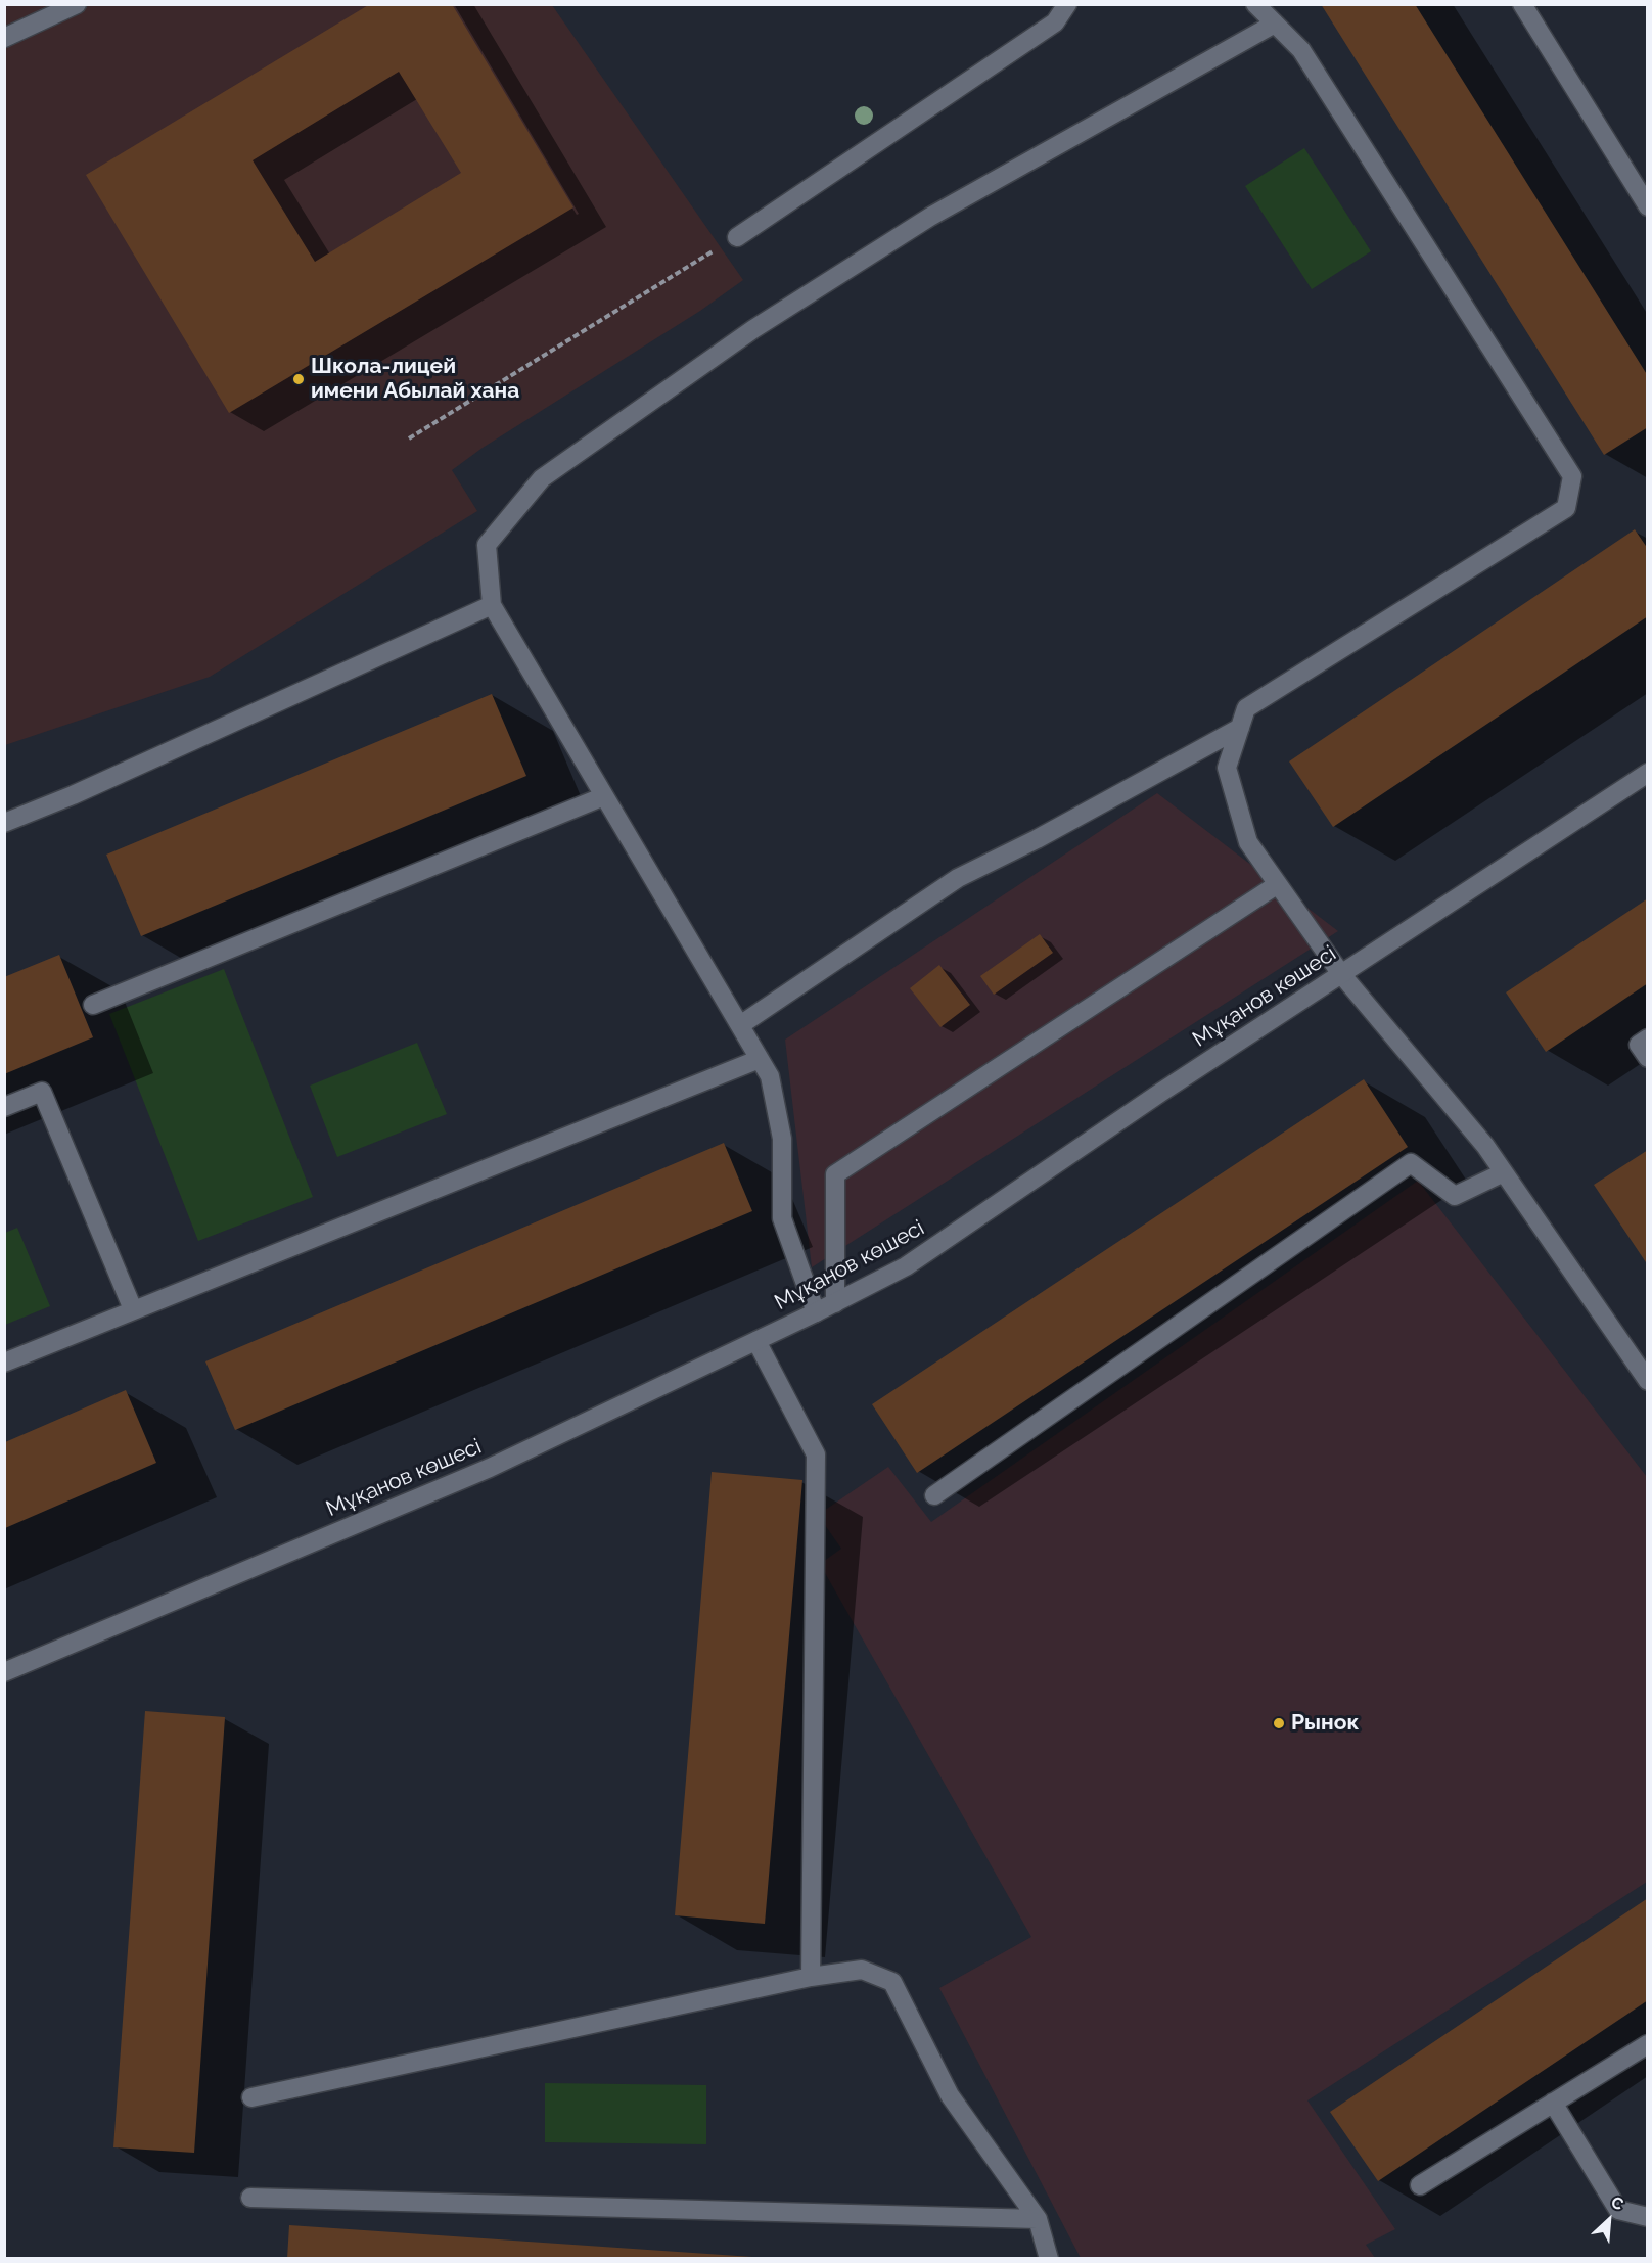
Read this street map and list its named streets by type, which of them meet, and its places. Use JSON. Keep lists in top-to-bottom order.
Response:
{
  "streets": {
    "street": ["Мұқанов көшесі"]
  },
  "places": ["Школа-лицей имени Абылай хана", "Рынок"],
  "north": "top right"
}
